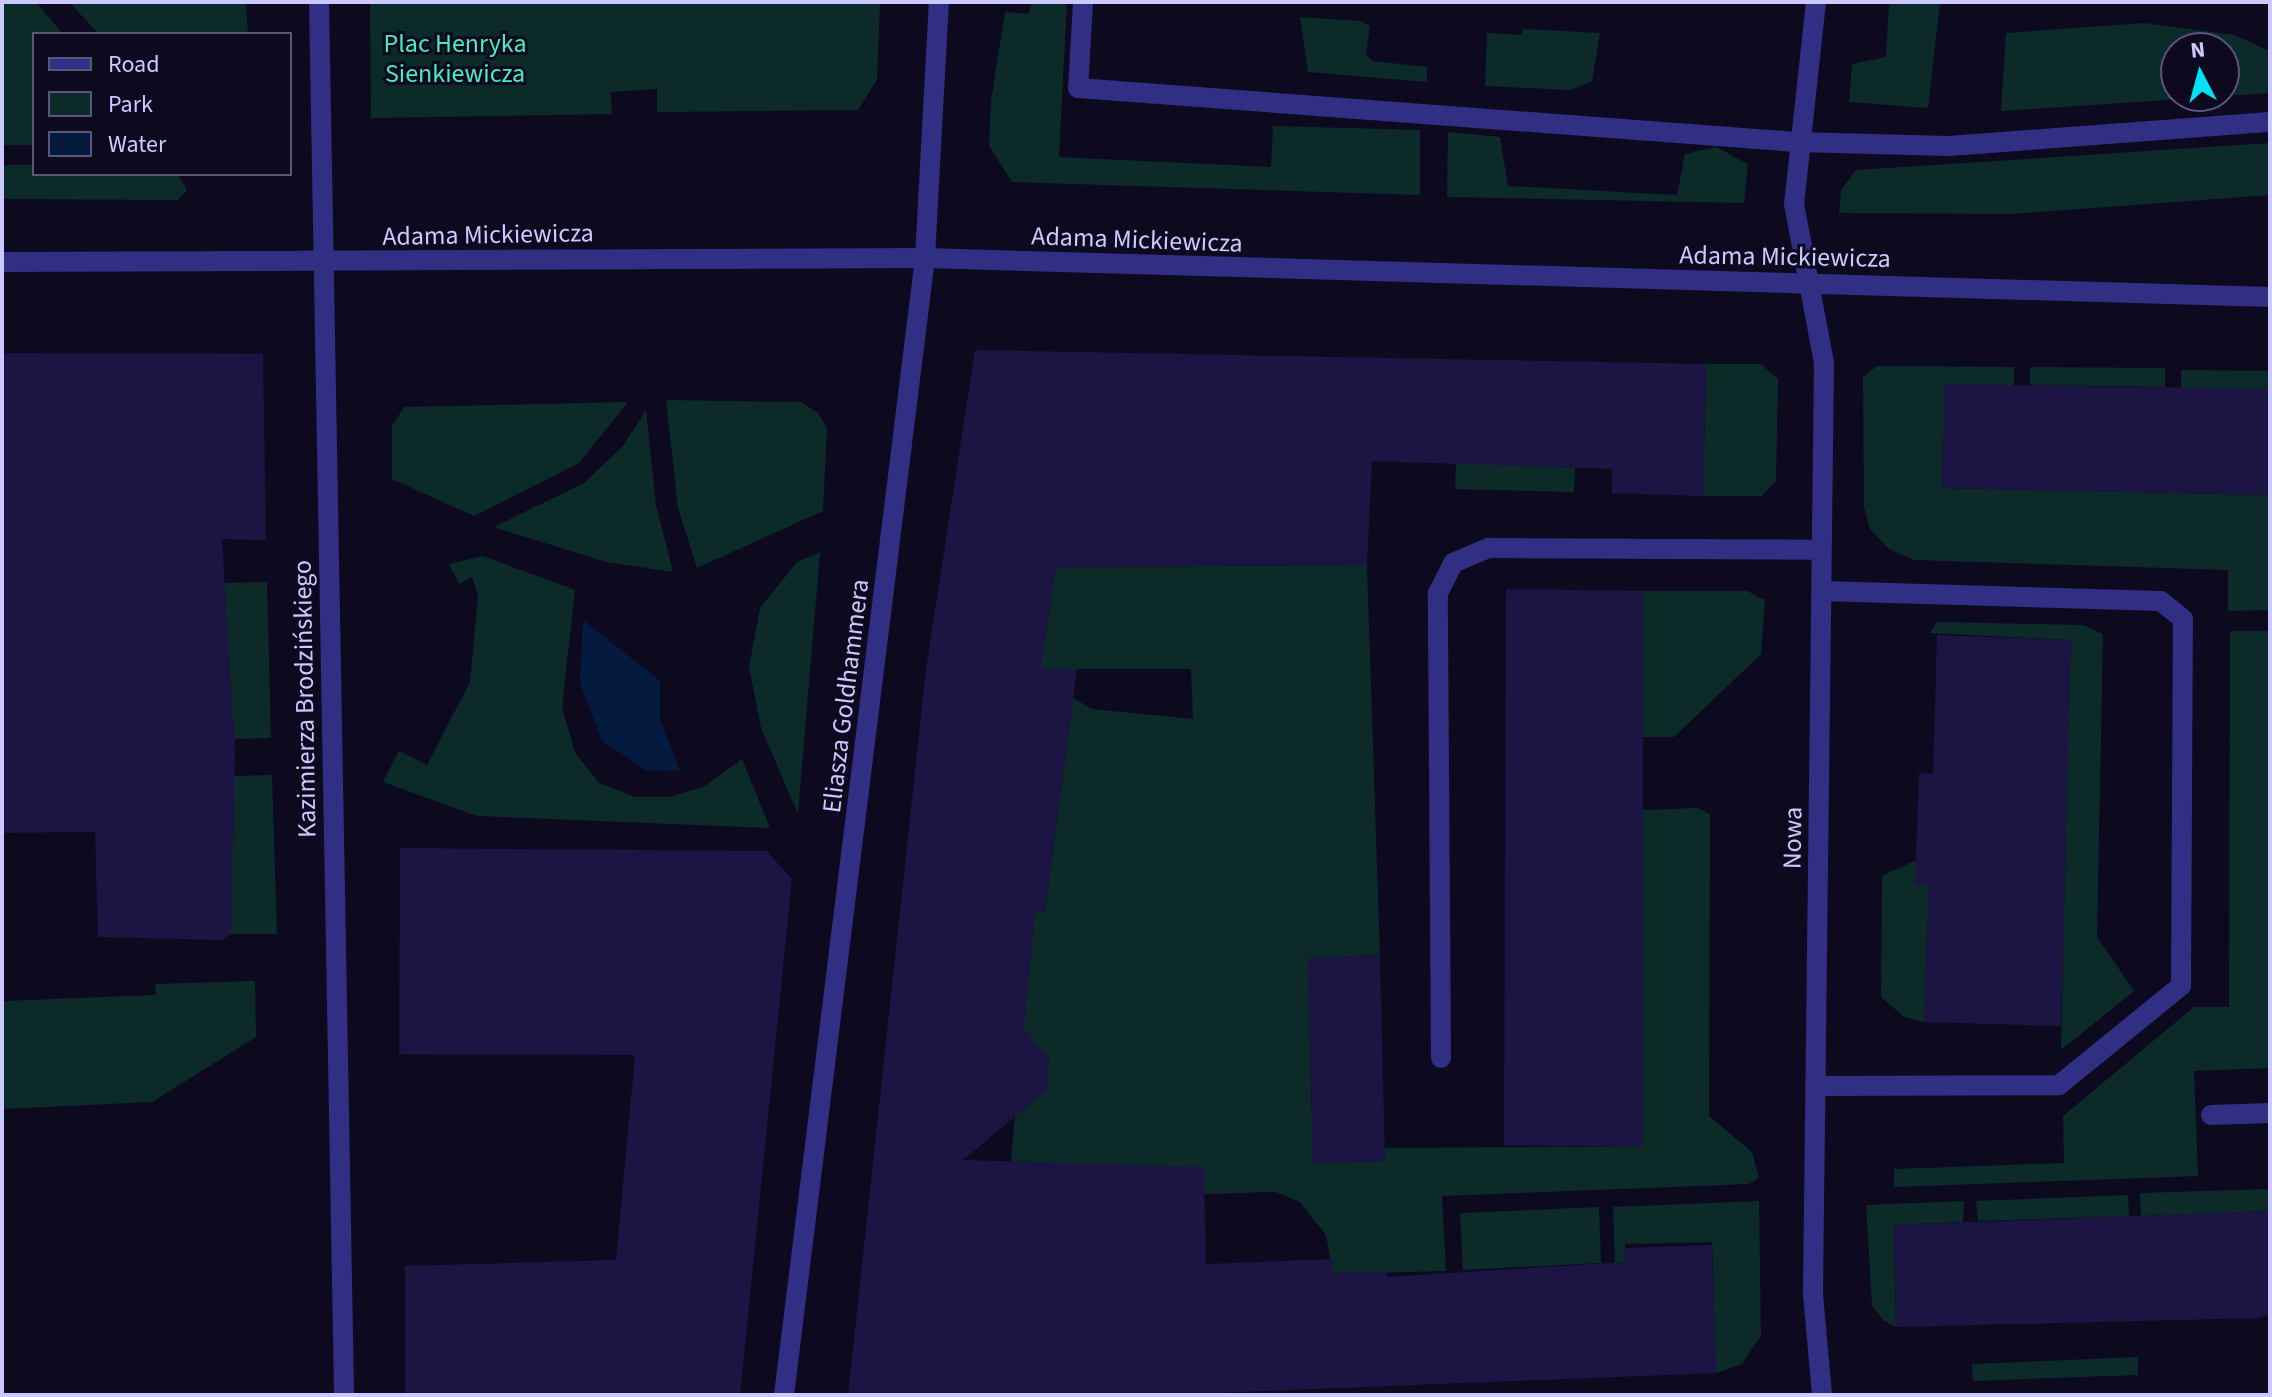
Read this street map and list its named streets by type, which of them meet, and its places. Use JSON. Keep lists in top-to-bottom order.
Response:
{
  "streets": {
    "street": [
      "Adama Mickiewicza",
      "Eliasza Goldhammera",
      "Kazimierza Brodzińskiego",
      "Nowa"
    ]
  },
  "crossings": [
    ["Adama Mickiewicza", "Eliasza Goldhammera"],
    ["Adama Mickiewicza", "Kazimierza Brodzińskiego"],
    ["Adama Mickiewicza", "Nowa"]
  ],
  "parks": ["Plac Henryka Sienkiewicza"],
  "legend": ["Road", "Park", "Water"],
  "north": "top"
}
